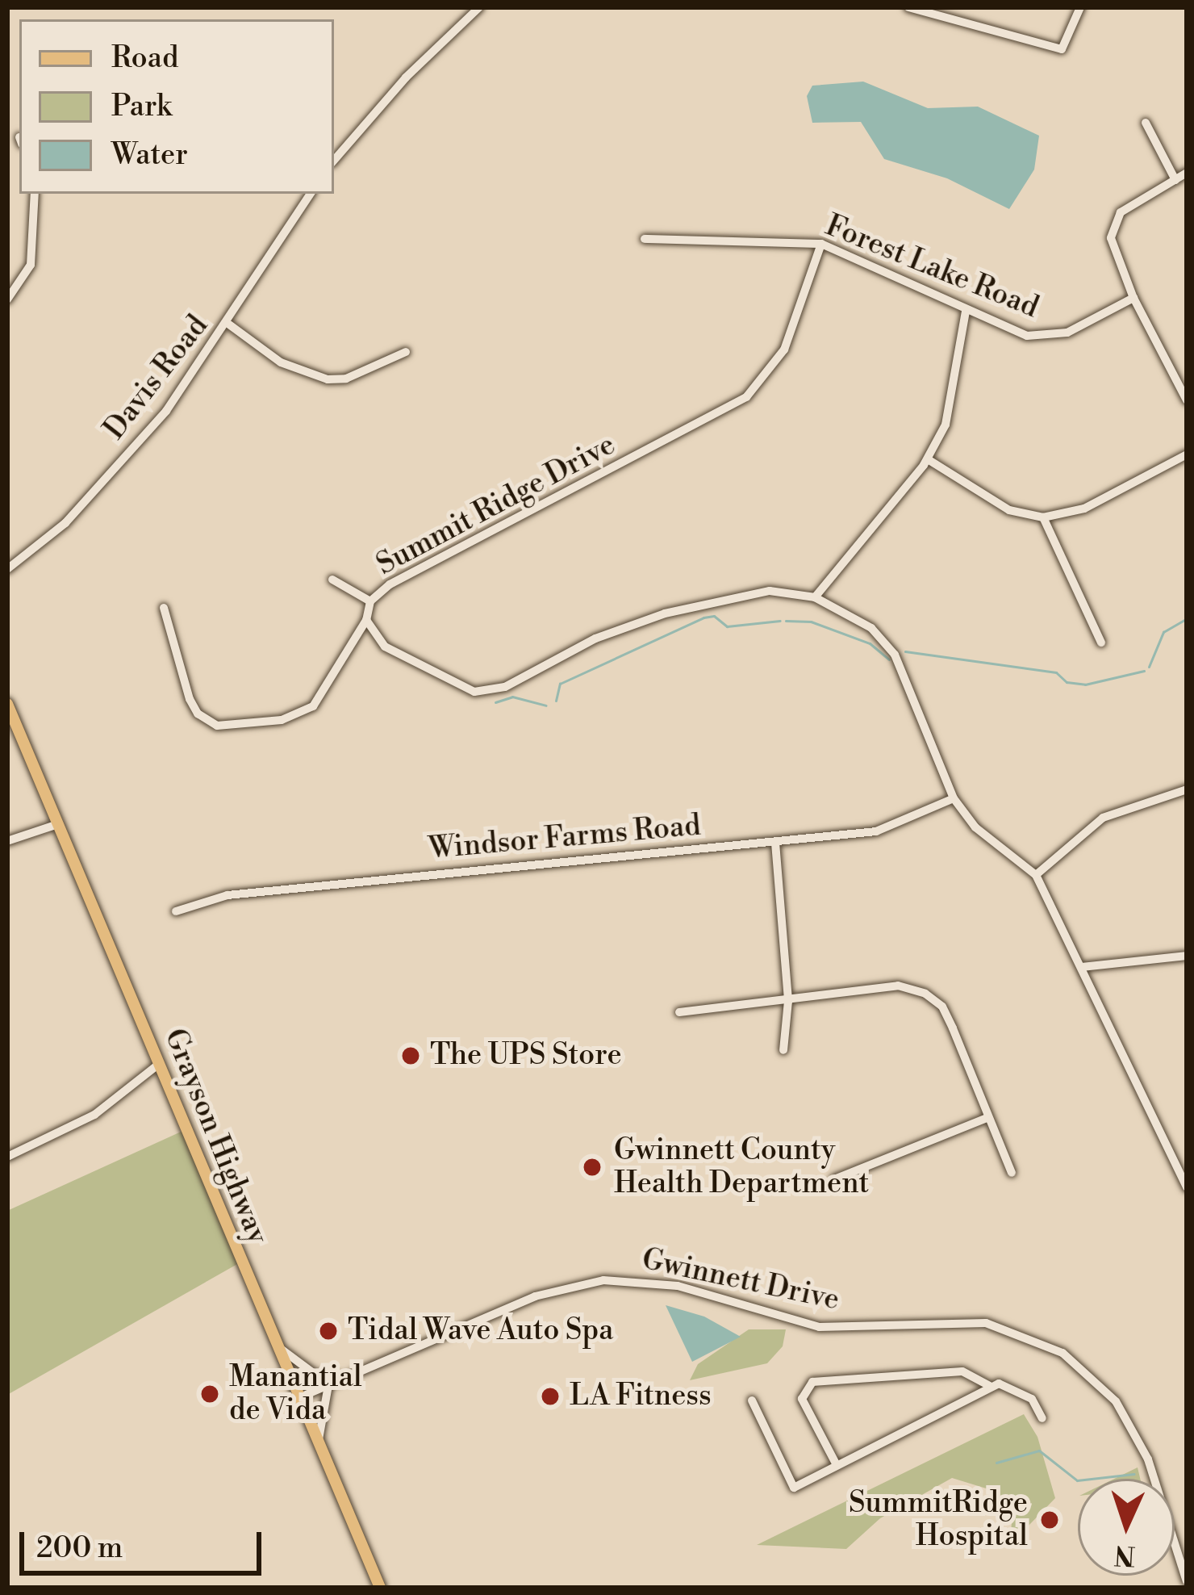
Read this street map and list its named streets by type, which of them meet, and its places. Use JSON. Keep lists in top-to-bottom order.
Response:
{
  "streets": {
    "main road": ["Grayson Highway"],
    "street": [
      "Forest Lake Road",
      "Davis Road",
      "Summit Ridge Drive",
      "Windsor Farms Road",
      "Gwinnett Drive"
    ]
  },
  "crossings": [
    ["Forest Lake Road", "Summit Ridge Drive"],
    ["Summit Ridge Drive", "Windsor Farms Road"],
    ["Grayson Highway", "Gwinnett Drive"]
  ],
  "places": [
    "The UPS Store",
    "Gwinnett County Health Department",
    "Tidal Wave Auto Spa",
    "Manantial de Vida",
    "LA Fitness",
    "SummitRidge Hospital"
  ],
  "legend": ["Road", "Park", "Water"],
  "scale_bar": "200 m",
  "north": "bottom"
}
